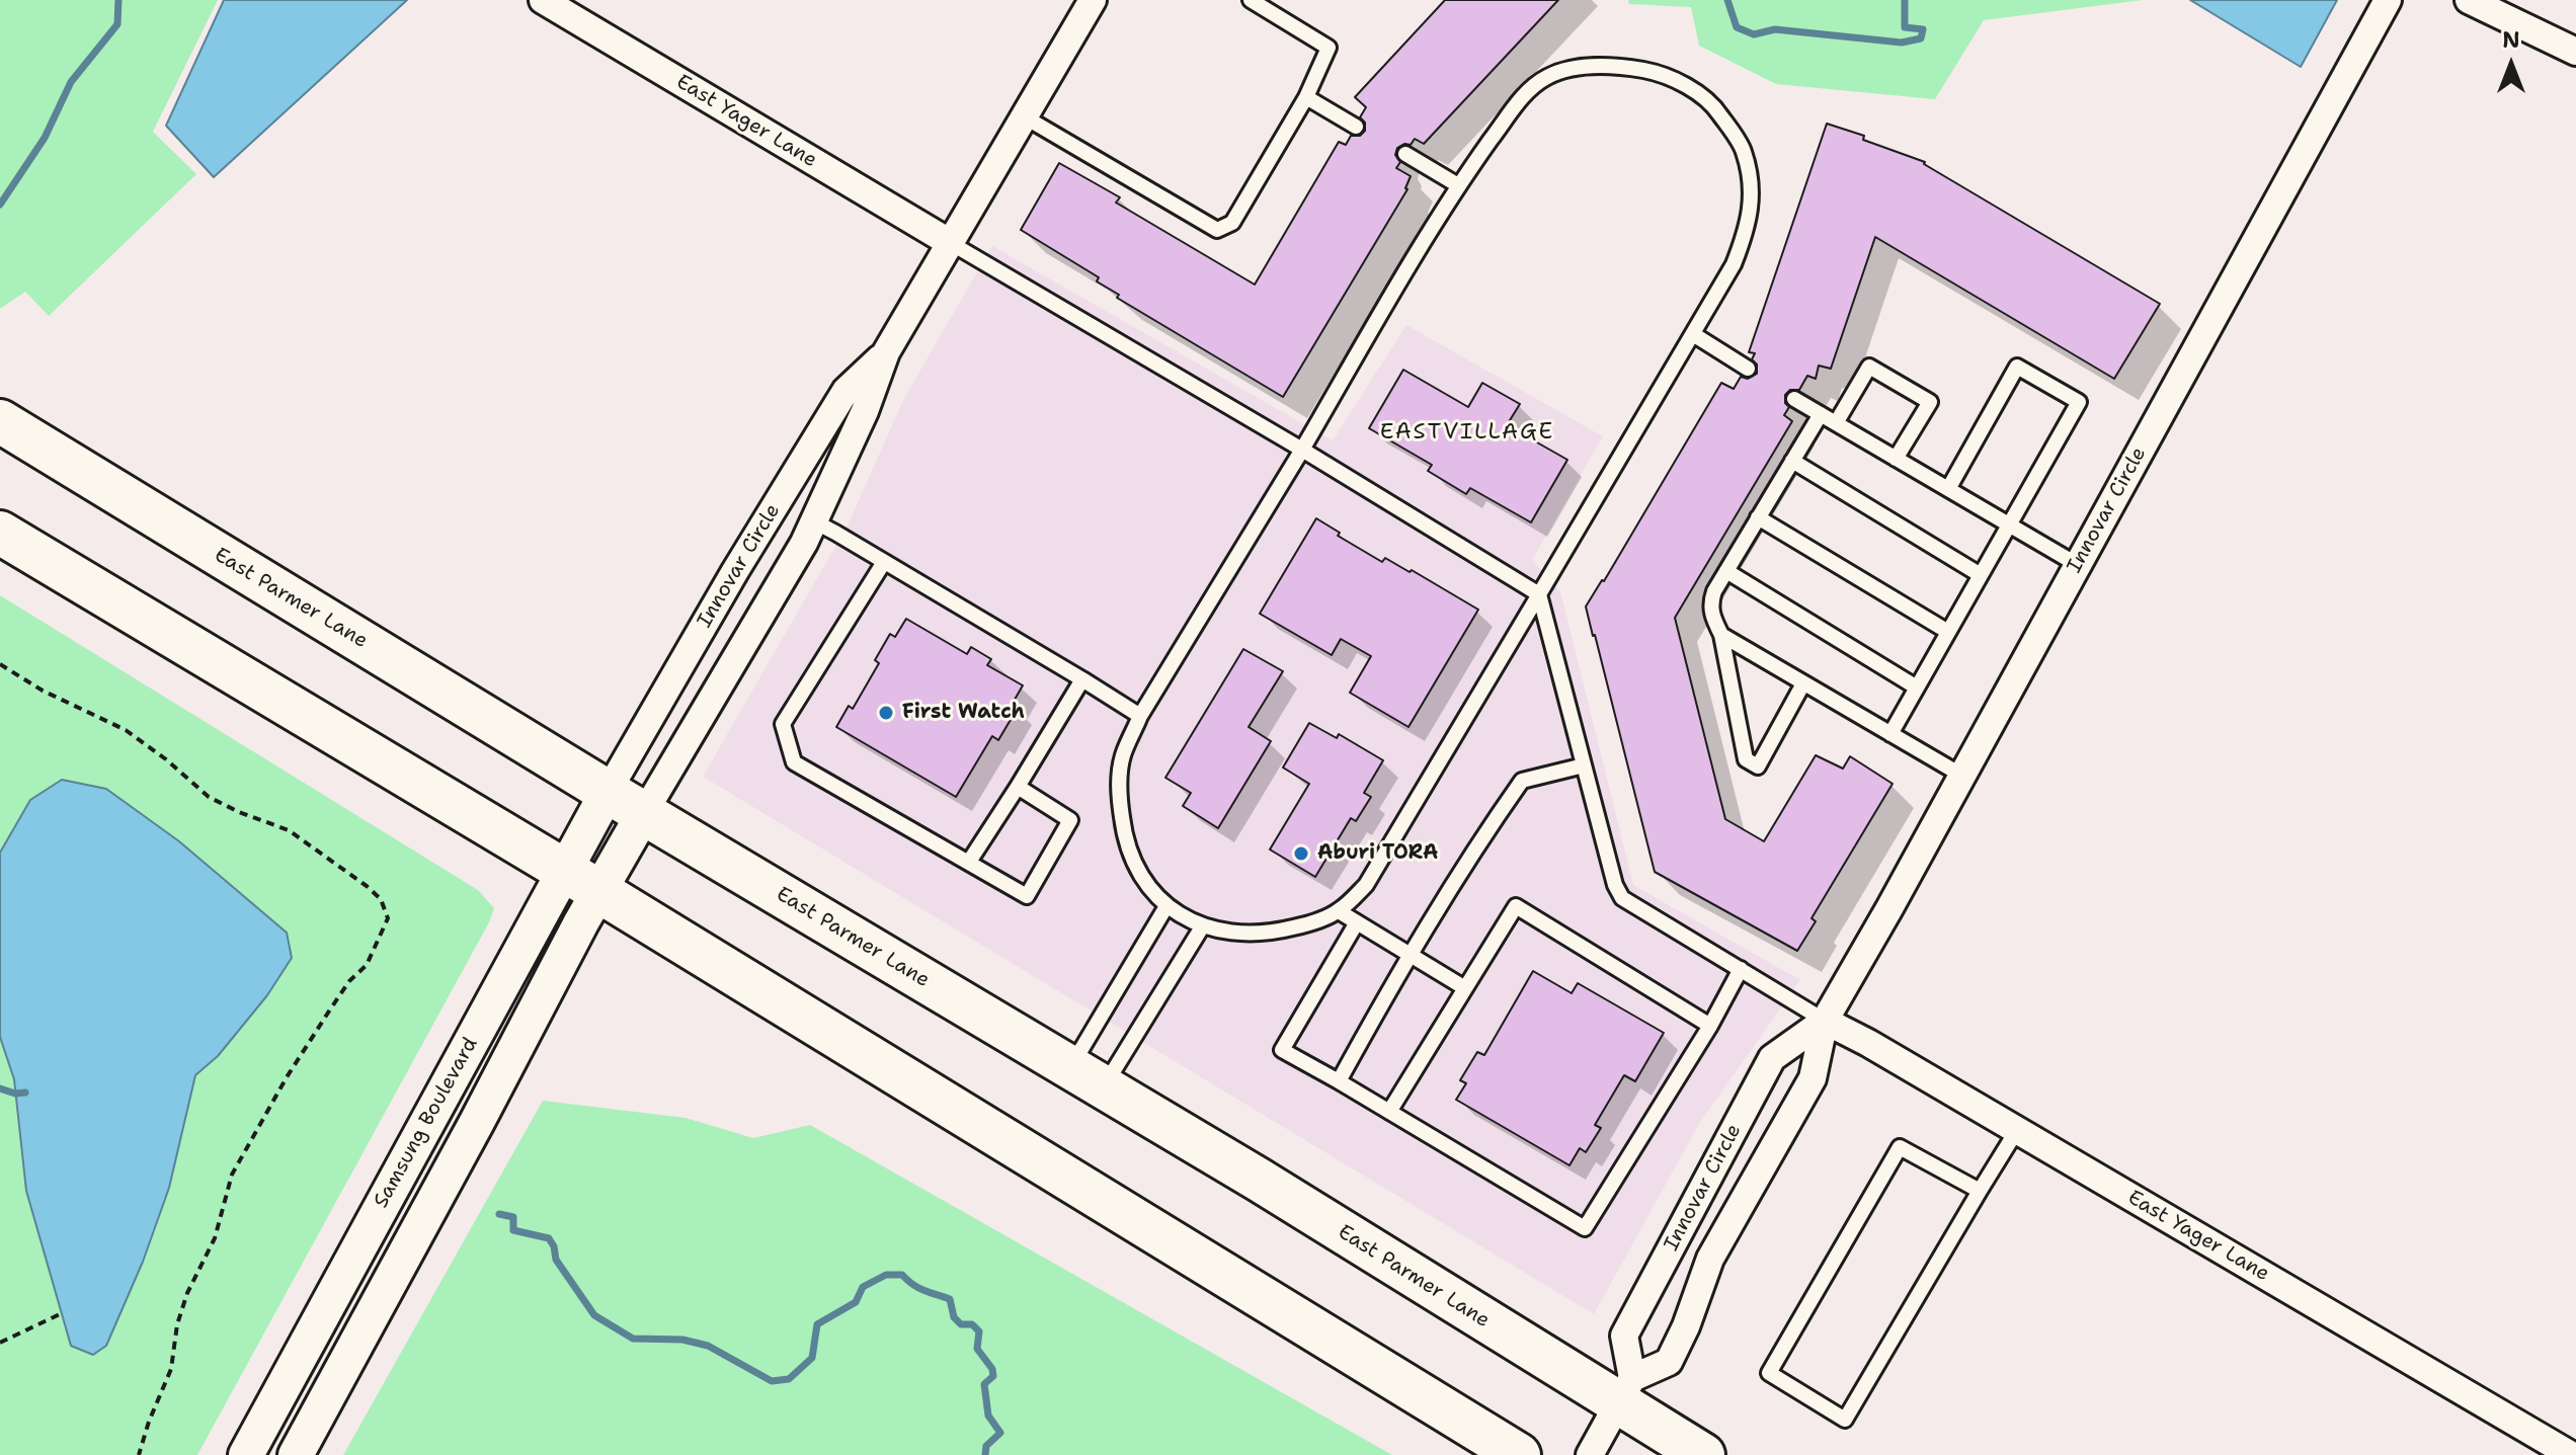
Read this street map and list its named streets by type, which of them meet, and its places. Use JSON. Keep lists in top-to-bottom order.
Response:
{
  "streets": {
    "main road": ["East Parmer Lane"],
    "street": ["East Yager Lane", "Innovar Circle", "Samsung Boulevard"]
  },
  "crossings": [
    ["East Yager Lane", "Innovar Circle"],
    ["Innovar Circle", "East Parmer Lane"],
    ["Innovar Circle", "Samsung Boulevard"],
    ["East Parmer Lane", "Samsung Boulevard"]
  ],
  "districts": ["EASTVILLAGE"],
  "places": ["First Watch", "Aburi TORA"],
  "north": "top"
}
